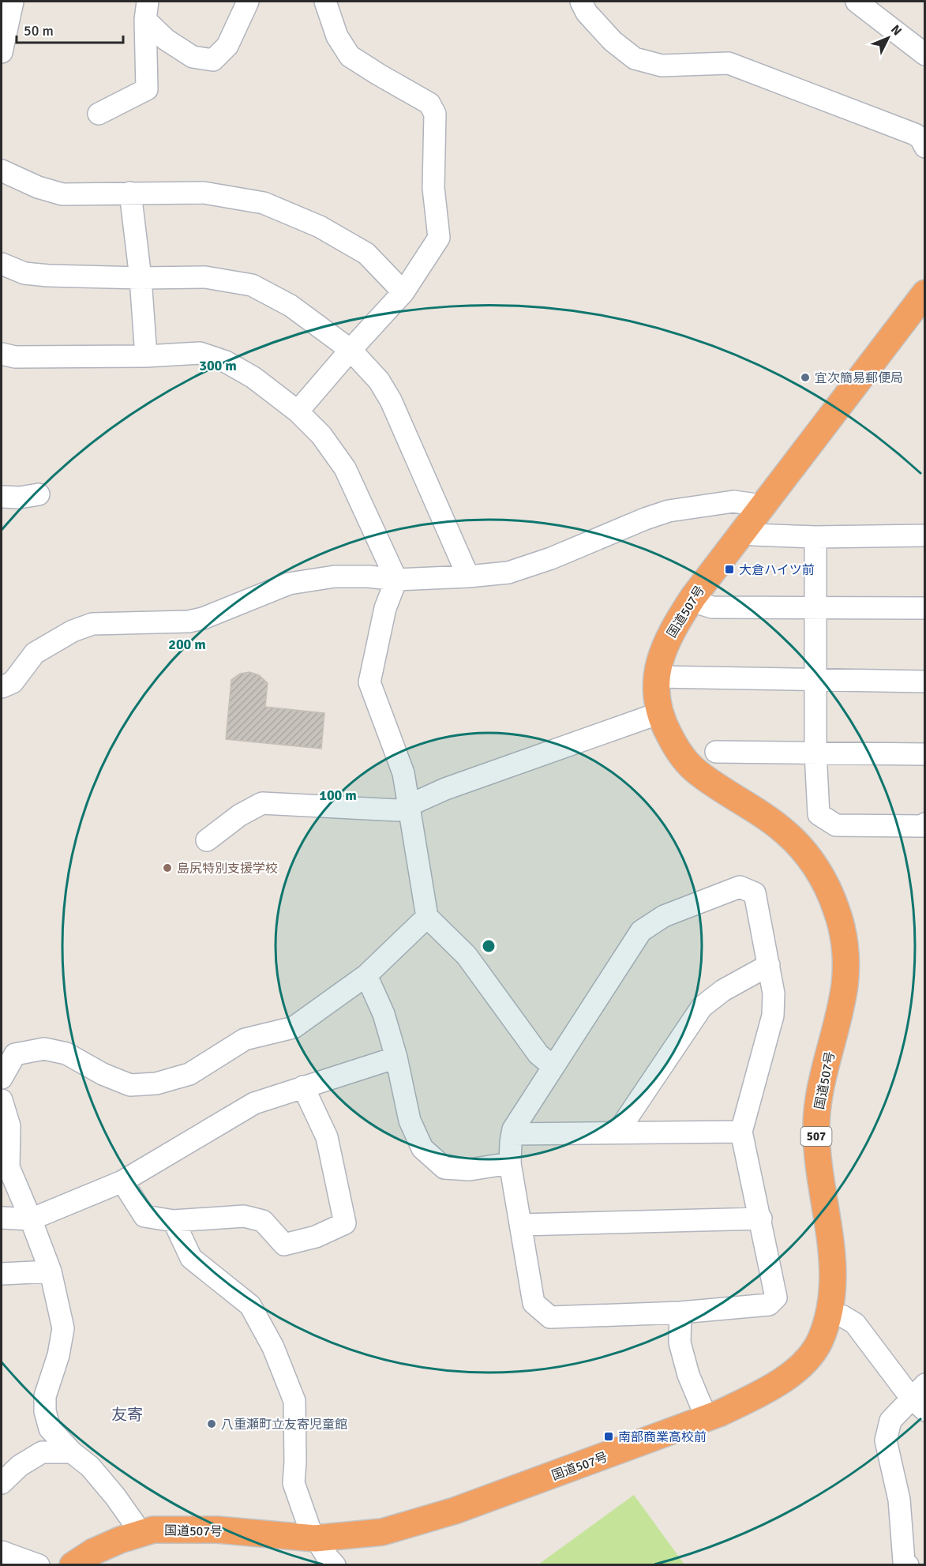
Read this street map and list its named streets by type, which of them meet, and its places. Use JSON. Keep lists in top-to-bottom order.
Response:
{
  "streets": {
    "highway": ["国道507号", "507"]
  },
  "districts": ["友寄"],
  "places": {
    "other": ["宜次簡易郵便局", "島尻特別支援学校", "八重瀬町立友寄児童館"],
    "transit": ["大倉ハイツ前", "南部商業高校前"]
  },
  "scale_bar": "50 m",
  "north": "top right",
  "rings": ["300 m", "200 m", "100 m"]
}
